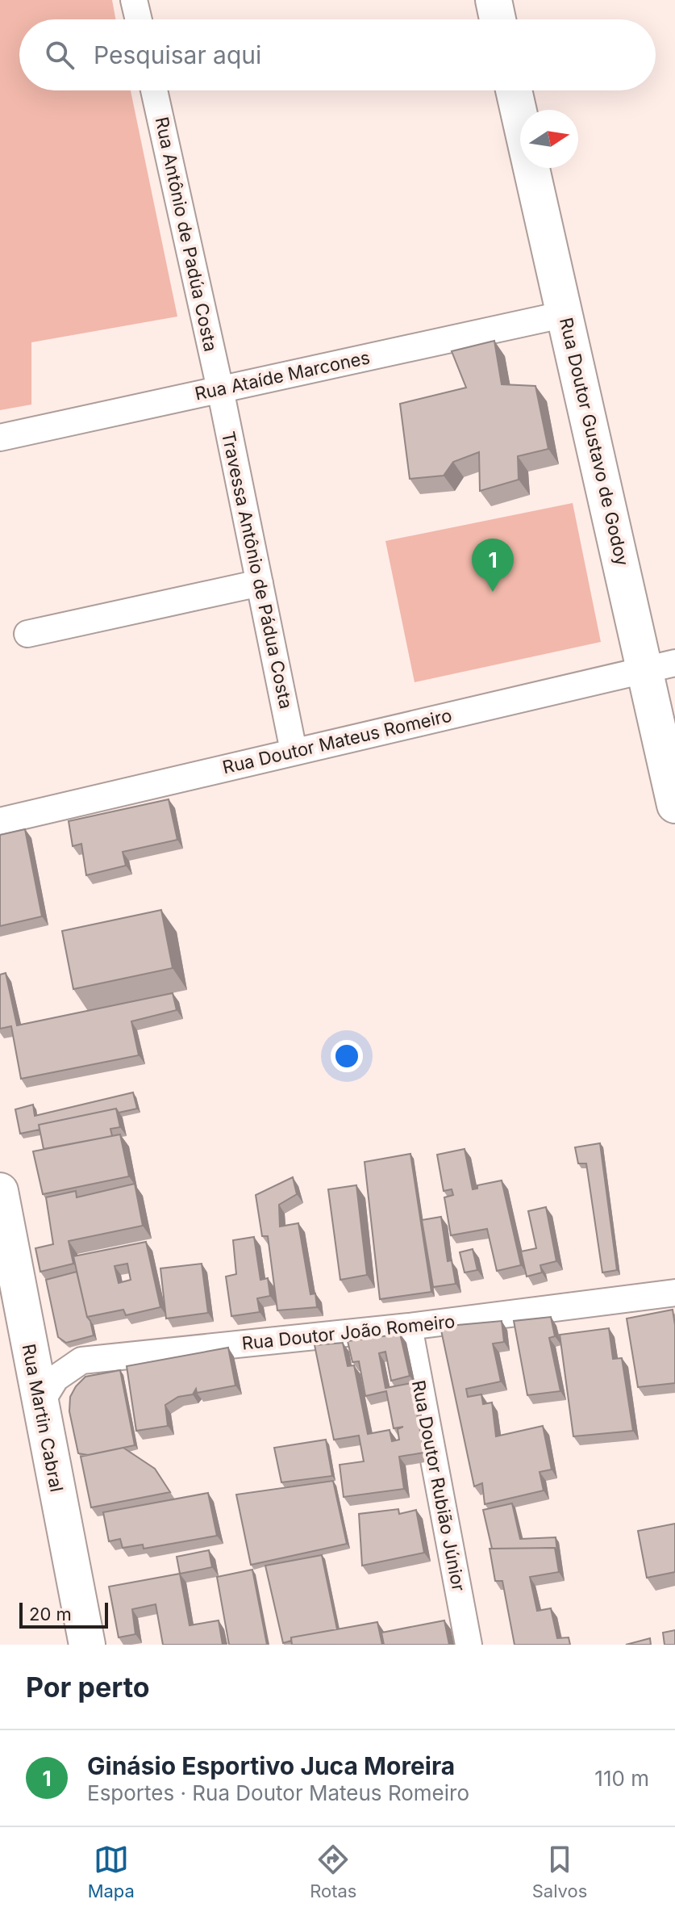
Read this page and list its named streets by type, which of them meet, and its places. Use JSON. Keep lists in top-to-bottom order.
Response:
{
  "streets": {
    "main road": ["Rua Doutor Gustavo de Godoy", "Rua Martin Cabral"],
    "street": [
      "Rua Antônio de Padúa Costa",
      "Rua Ataíde Marcones",
      "Travessa Antônio de Pádua Costa",
      "Rua Doutor Mateus Romeiro",
      "Rua Doutor João Romeiro",
      "Rua Doutor Rubião Júnior"
    ]
  },
  "crossings": [
    ["Rua Antônio de Padúa Costa", "Rua Ataíde Marcones"],
    ["Rua Antônio de Padúa Costa", "Travessa Antônio de Pádua Costa"],
    ["Rua Ataíde Marcones", "Rua Doutor Gustavo de Godoy"],
    ["Rua Ataíde Marcones", "Travessa Antônio de Pádua Costa"],
    ["Rua Doutor Gustavo de Godoy", "Rua Doutor Mateus Romeiro"],
    ["Travessa Antônio de Pádua Costa", "Rua Doutor Mateus Romeiro"],
    ["Rua Doutor João Romeiro", "Rua Martin Cabral"],
    ["Rua Doutor João Romeiro", "Rua Doutor Rubião Júnior"]
  ],
  "scale_bar": "20 m",
  "north": "right",
  "page": {
    "search": "Pesquisar aqui",
    "pins": "1",
    "scale": "20 m",
    "heading": "Por perto",
    "list": [
      {
        "mark": "1",
        "name": "Ginásio Esportivo Juca Moreira",
        "note": "Esportes · Rua Doutor Mateus Romeiro",
        "value": "110 m"
      }
    ],
    "nav": ["Mapa", "Rotas", "Salvos"]
  }
}
